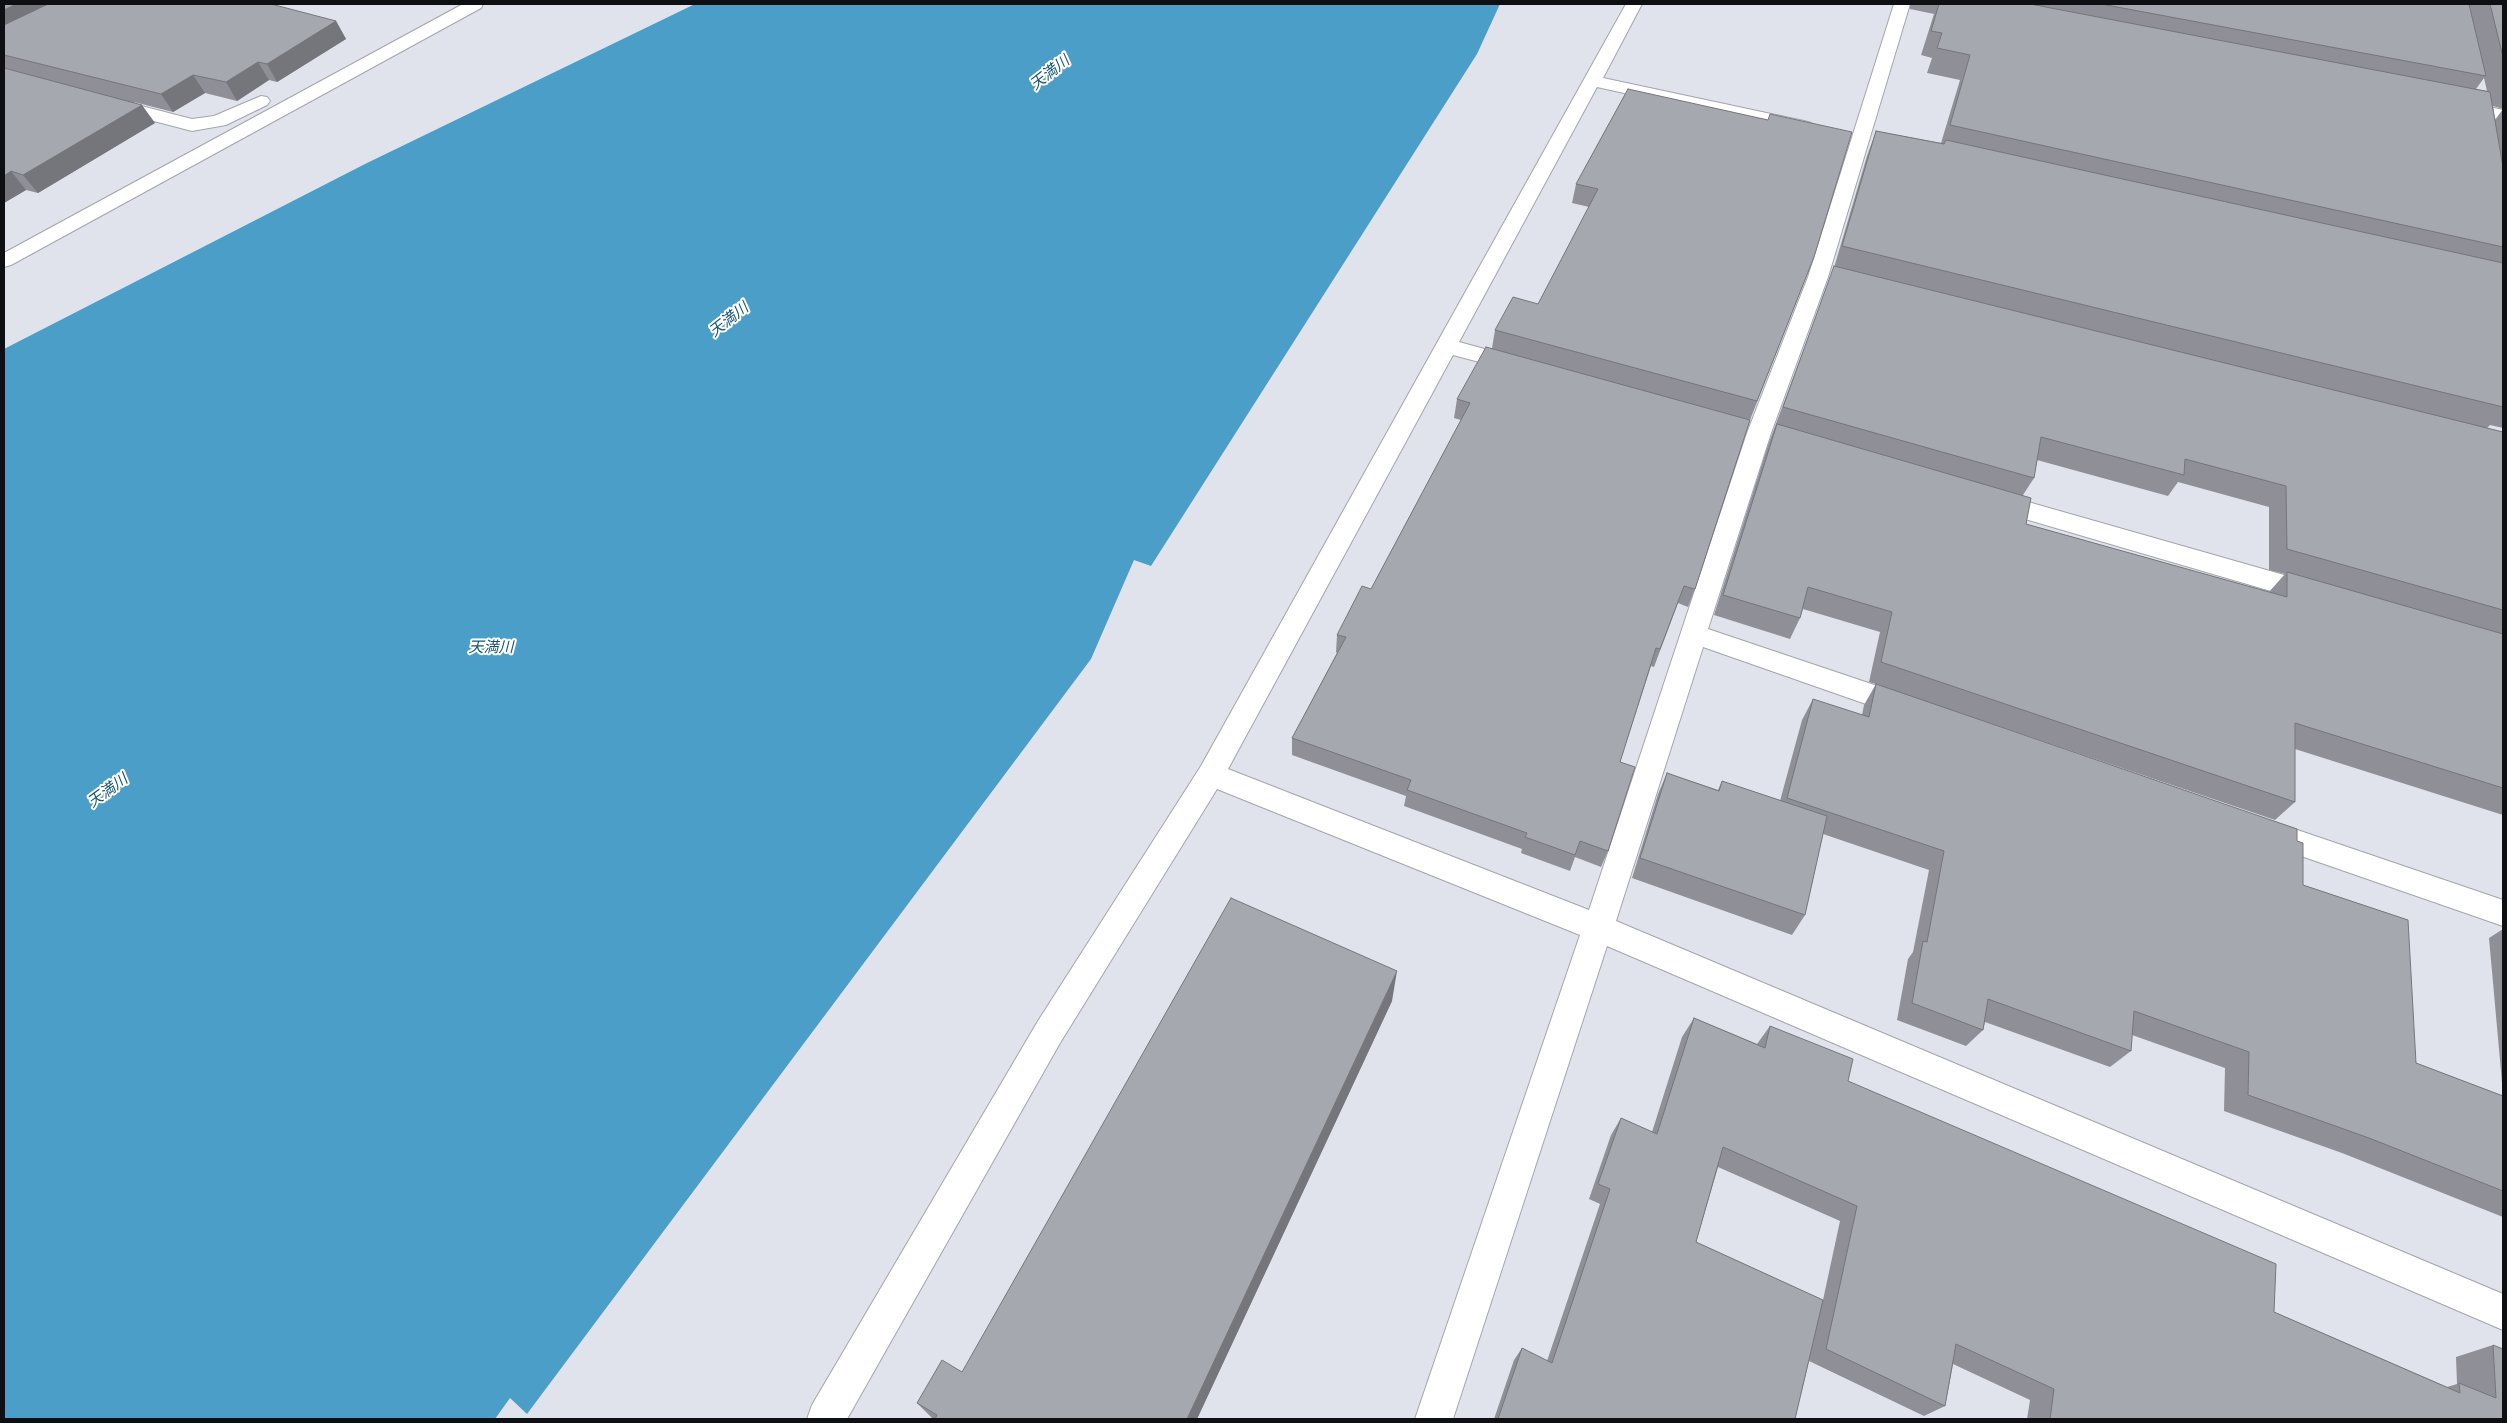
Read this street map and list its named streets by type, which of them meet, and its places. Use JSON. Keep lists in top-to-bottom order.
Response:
{
  "water": ["天満川"]
}
